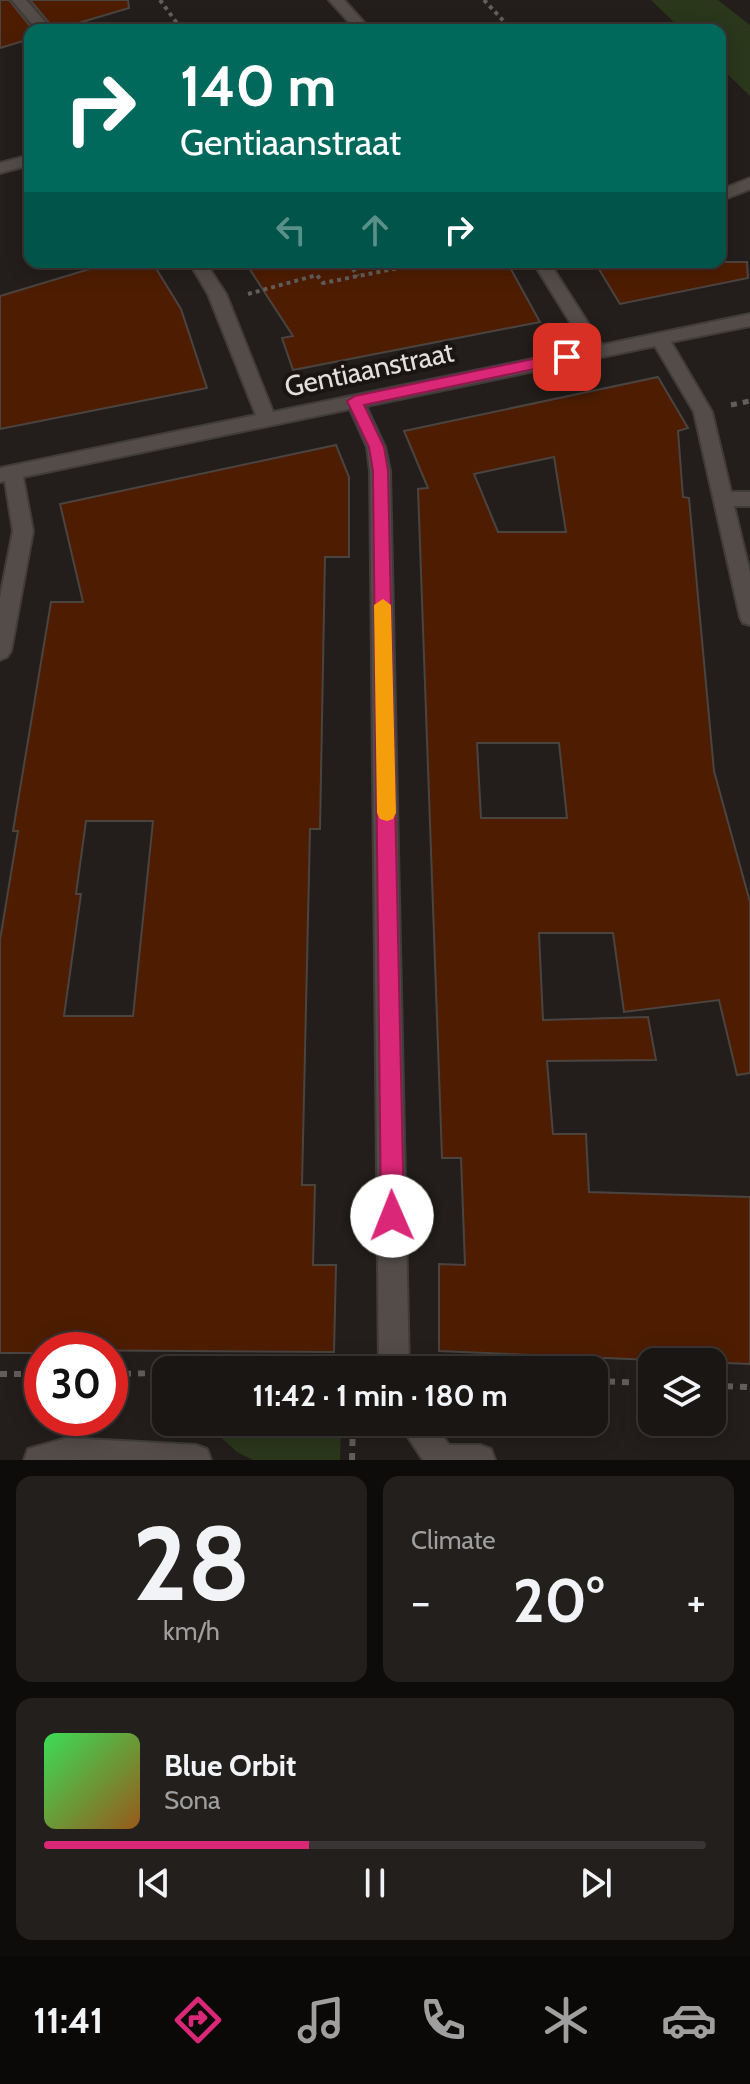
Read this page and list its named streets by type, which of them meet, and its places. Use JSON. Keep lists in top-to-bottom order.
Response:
{
  "streets": {
    "street": ["Gentiaanstraat"]
  },
  "page": {
    "turn": ["140 m", "Gentiaanstraat"],
    "limit": "30",
    "trip": "11:42 · 1 min · 180 m",
    "tile": [
      ["28", "km/h"],
      "Climate"
    ],
    "heat": ["−", "20°", "+"],
    "song": ["Blue Orbit", "Sona"],
    "tabs": "11:41"
  }
}
